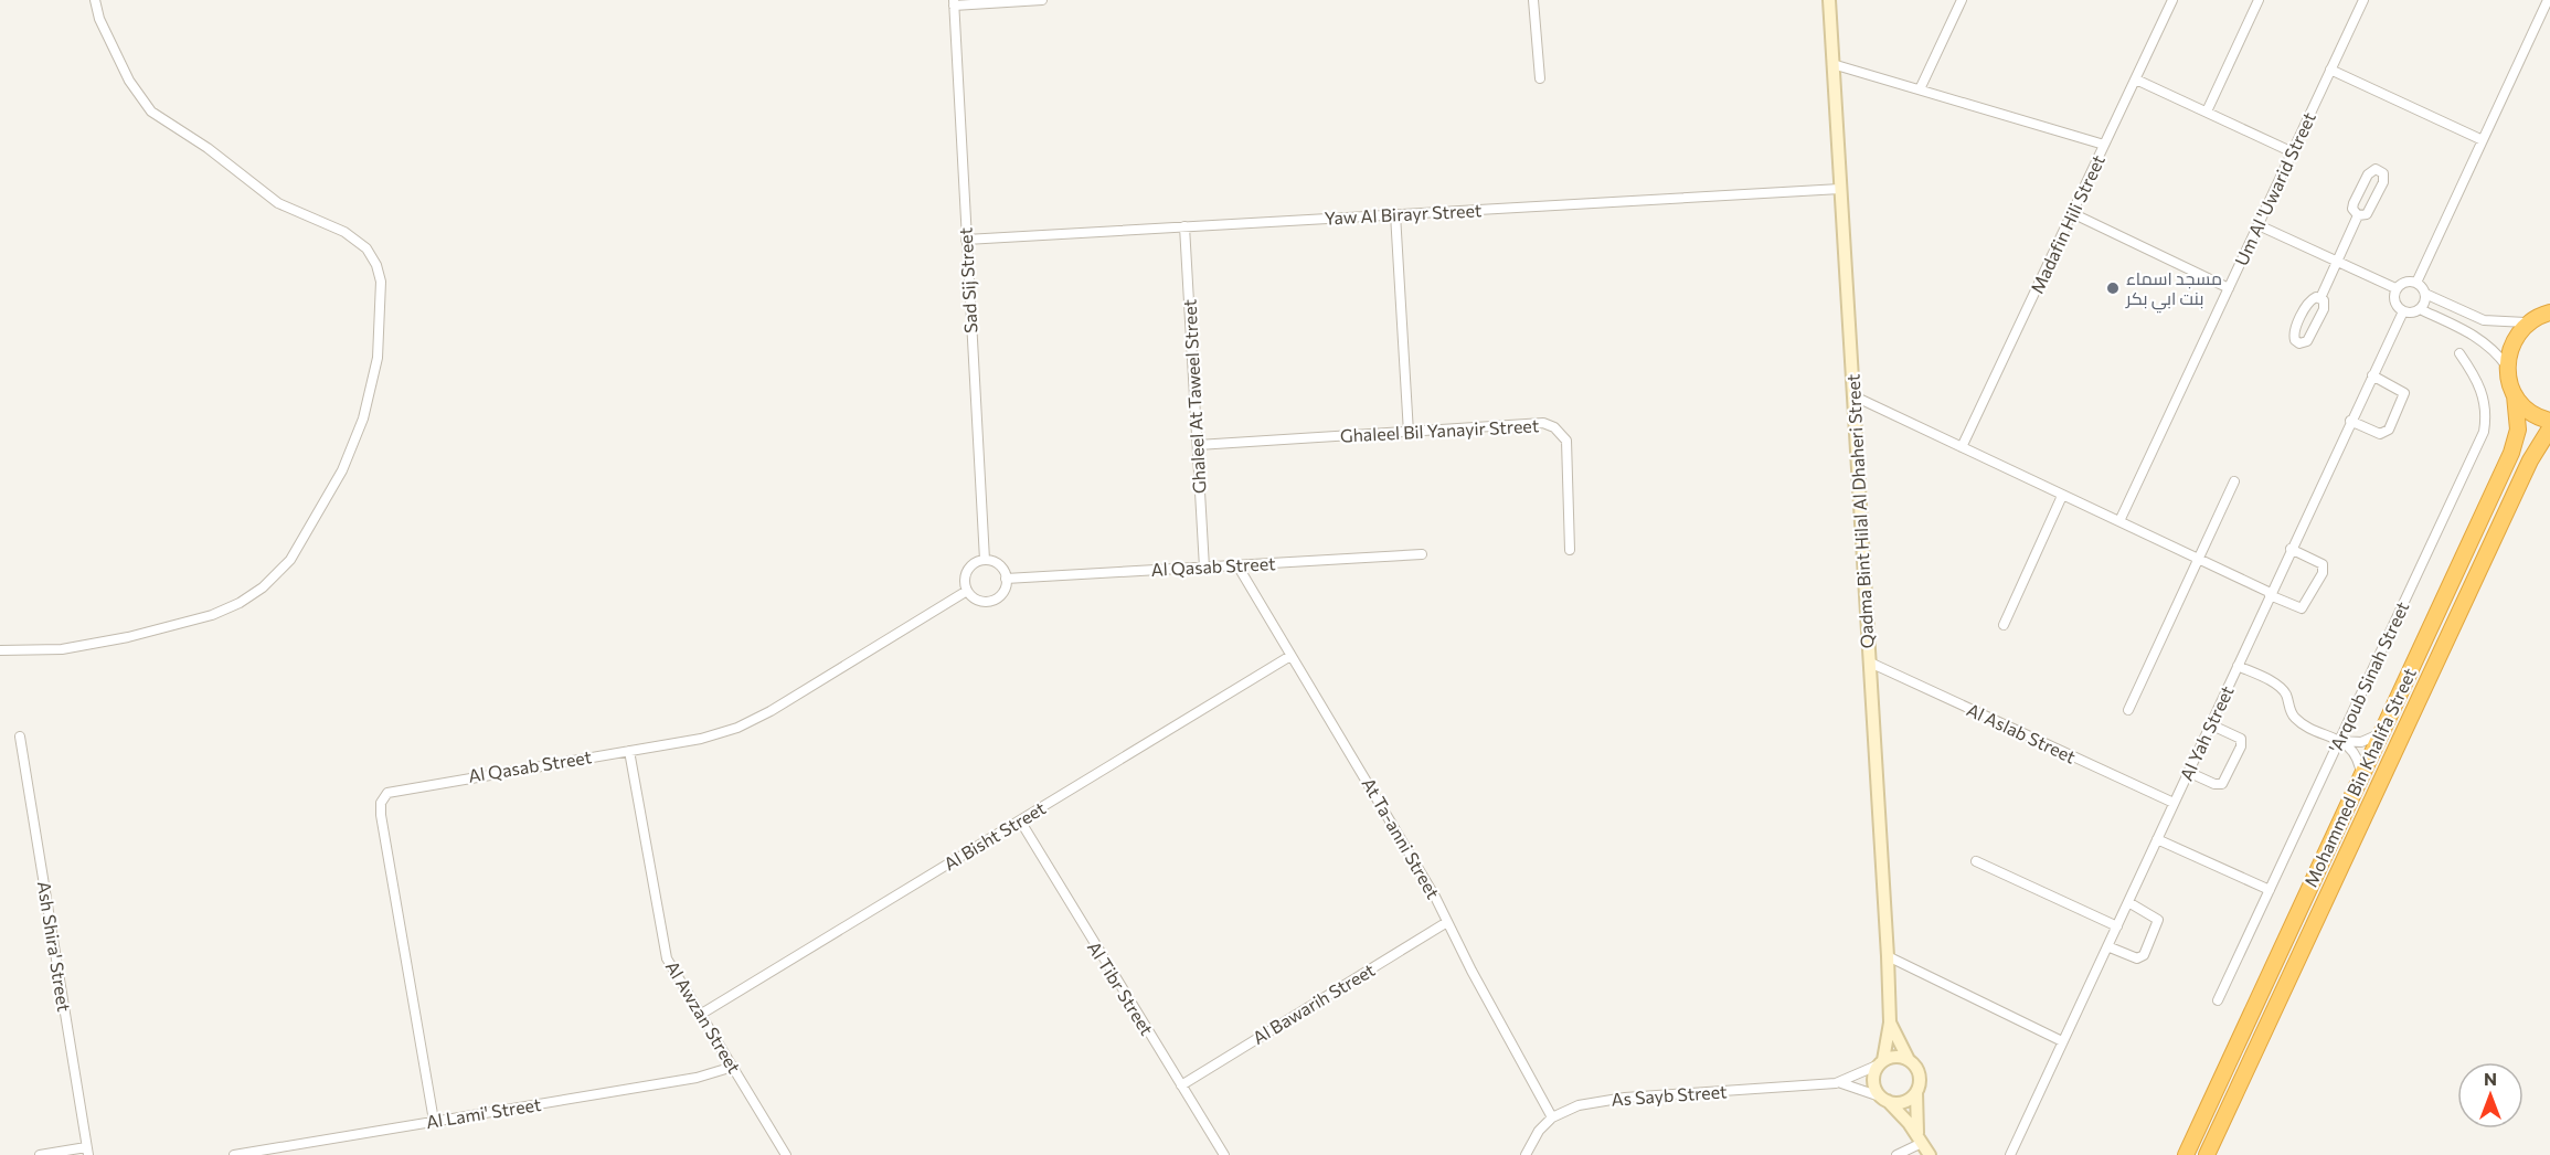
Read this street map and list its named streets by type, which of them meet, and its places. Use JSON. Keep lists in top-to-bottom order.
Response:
{
  "streets": {
    "highway": ["Mohammed Bin Khalifa Street"],
    "street": [
      "Um Al 'Uwarid Street",
      "Yaw Al Birayr Street",
      "Madafin Hili Street",
      "Sad Sij Street",
      "Ghaleel At Taweel Street",
      "Ghaleel Bil Yanayir Street",
      "Qadma Bint Hilal Al Dhaheri Street",
      "Al Qasab Street",
      "'Arqoub Sinah Street",
      "Al Aslab Street",
      "Al Yah Street",
      "Al Bisht Street",
      "At Ta-anni Street",
      "Ash Shira' Street",
      "Al Tibr Street",
      "Al Bawarih Street",
      "Al Awzan Street",
      "As Sayb Street",
      "Al Lami' Street"
    ]
  },
  "crossings": [
    ["Yaw Al Birayr Street", "Sad Sij Street"],
    ["Yaw Al Birayr Street", "Ghaleel At Taweel Street"],
    ["Yaw Al Birayr Street", "Qadma Bint Hilal Al Dhaheri Street"],
    ["Sad Sij Street", "Al Qasab Street"],
    ["Ghaleel At Taweel Street", "Ghaleel Bil Yanayir Street"],
    ["Ghaleel At Taweel Street", "Al Qasab Street"],
    ["Qadma Bint Hilal Al Dhaheri Street", "Al Aslab Street"],
    ["Qadma Bint Hilal Al Dhaheri Street", "As Sayb Street"],
    ["Al Qasab Street", "At Ta-anni Street"],
    ["Al Qasab Street", "Al Awzan Street"],
    ["Al Qasab Street", "Al Lami' Street"],
    ["Al Aslab Street", "Al Yah Street"],
    ["Al Bisht Street", "At Ta-anni Street"],
    ["Al Bisht Street", "Al Tibr Street"],
    ["Al Bisht Street", "Al Awzan Street"],
    ["At Ta-anni Street", "Al Bawarih Street"],
    ["At Ta-anni Street", "As Sayb Street"],
    ["Al Tibr Street", "Al Bawarih Street"],
    ["Al Awzan Street", "Al Lami' Street"]
  ],
  "places": ["مسجد اسماء بنت ابي بكر"],
  "north": "top"
}
